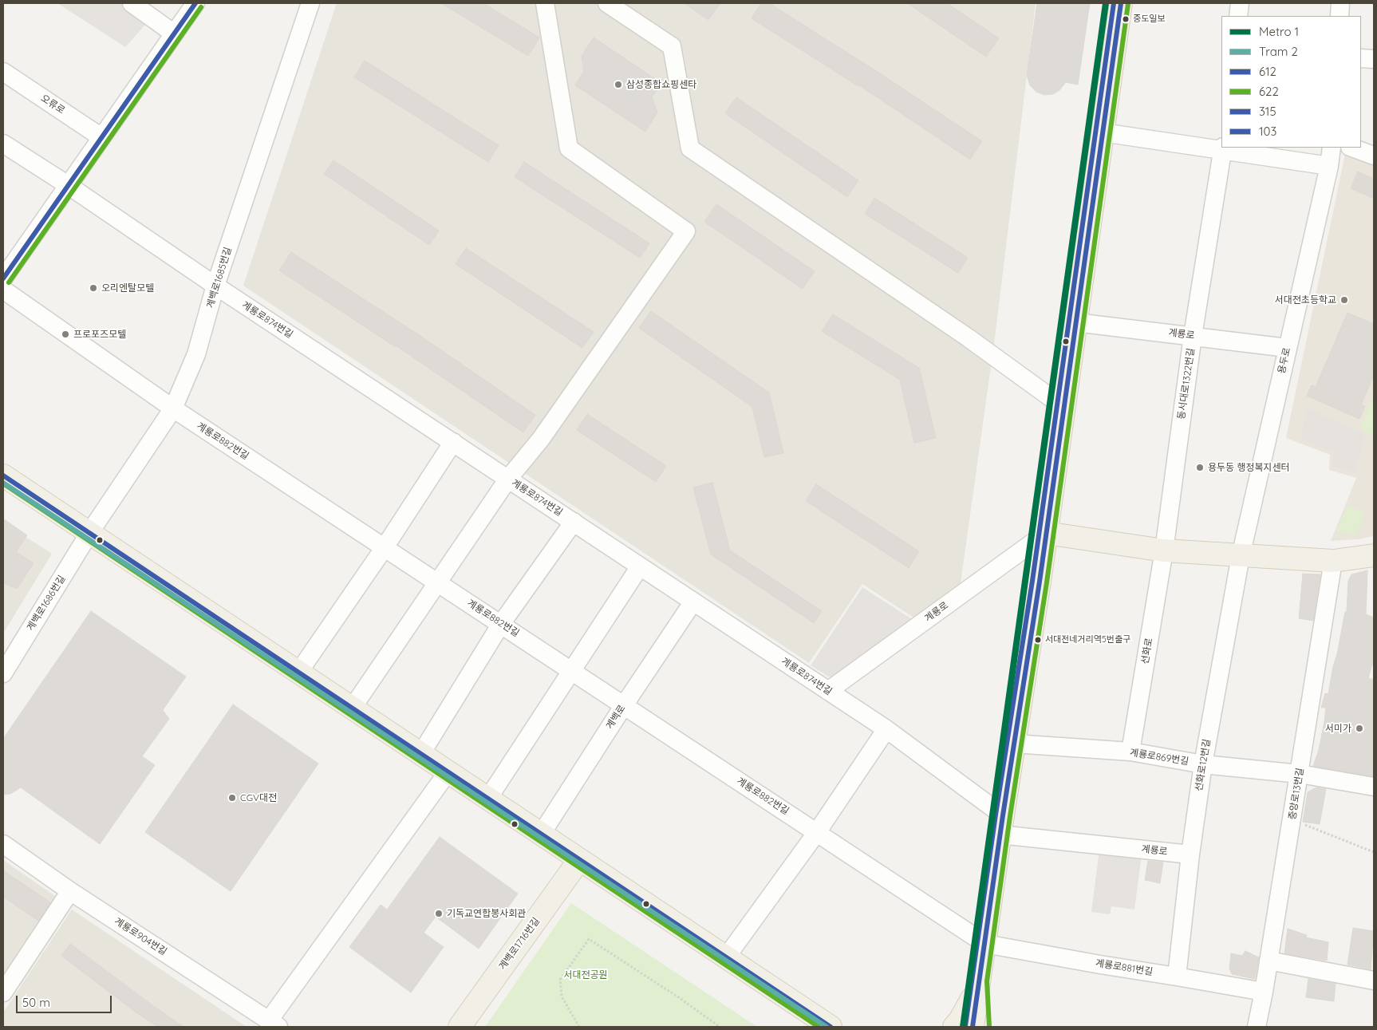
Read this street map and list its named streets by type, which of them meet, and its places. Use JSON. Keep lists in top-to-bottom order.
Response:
{
  "streets": {
    "main road": ["계백로1716번길"],
    "street": [
      "오류로",
      "계백로1685번길",
      "계룡로874번길",
      "계룡로",
      "용두로",
      "동서대로1322번길",
      "계룡로882번길",
      "계백로1686번길",
      "선화로",
      "계백로",
      "계룡로869번길",
      "선화로12번길",
      "중앙로13번길",
      "계룡로904번길",
      "계룡로881번길"
    ]
  },
  "crossings": [
    ["계백로1685번길", "계룡로874번길"],
    ["계백로1685번길", "계룡로882번길"],
    ["계백로1685번길", "계백로1686번길"],
    ["계룡로874번길", "계룡로"],
    ["계룡로874번길", "계백로"],
    ["계룡로", "용두로"],
    ["계룡로", "동서대로1322번길"],
    ["계룡로", "선화로12번길"],
    ["용두로", "선화로12번길"],
    ["동서대로1322번길", "선화로"],
    ["계룡로882번길", "계백로"],
    ["계룡로882번길", "계룡로881번길"],
    ["선화로", "계룡로869번길"],
    ["계룡로869번길", "선화로12번길"],
    ["계룡로869번길", "중앙로13번길"],
    ["선화로12번길", "계룡로881번길"],
    ["중앙로13번길", "계룡로881번길"]
  ],
  "parks": ["서대전공원"],
  "places": [
    "중도일보",
    "삼성종합쇼핑센타",
    "오리엔탈모텔",
    "서대전초등학교",
    "프로포즈모텔",
    "용두동 행정복지센터",
    "서대전네거리역5번출구",
    "서미가",
    "CGV대전",
    "기독교연합봉사회관"
  ],
  "lines": [
    "metro line 1",
    "transit line 612",
    "transit line 315",
    "transit line 103",
    "transit line 622",
    "tram line 2"
  ],
  "legend": [
    "Metro 1",
    "Tram 2",
    "612",
    "622",
    "315",
    "103"
  ],
  "scale_bar": "50 m"
}
